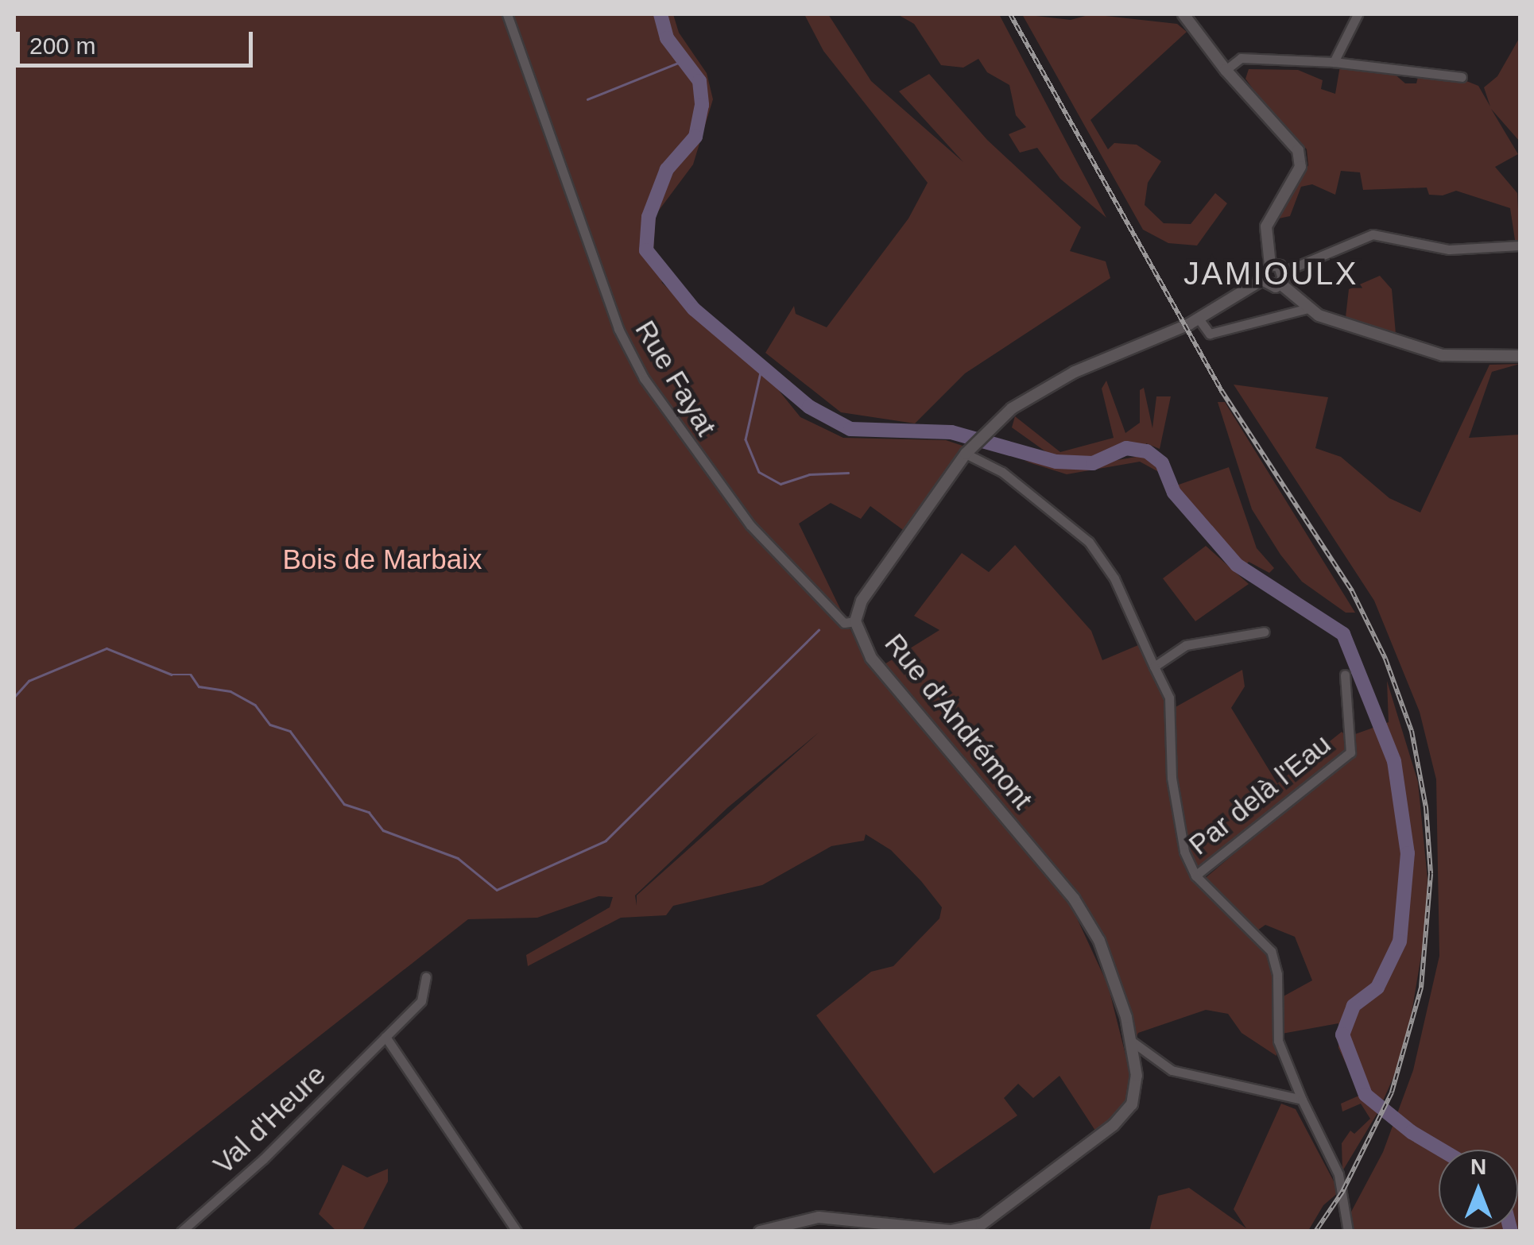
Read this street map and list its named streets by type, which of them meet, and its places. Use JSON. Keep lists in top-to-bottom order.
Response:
{
  "streets": {
    "street": [
      "Rue Fayat",
      "Rue d'Andrémont",
      "Par delà l'Eau",
      "Val d'Heure"
    ]
  },
  "crossings": [
    ["Rue Fayat", "Rue d'Andrémont"],
    ["Rue d'Andrémont", "Par delà l'Eau"]
  ],
  "districts": ["JAMIOULX"],
  "parks": ["Bois de Marbaix"],
  "scale_bar": "200 m",
  "north": "top"
}
